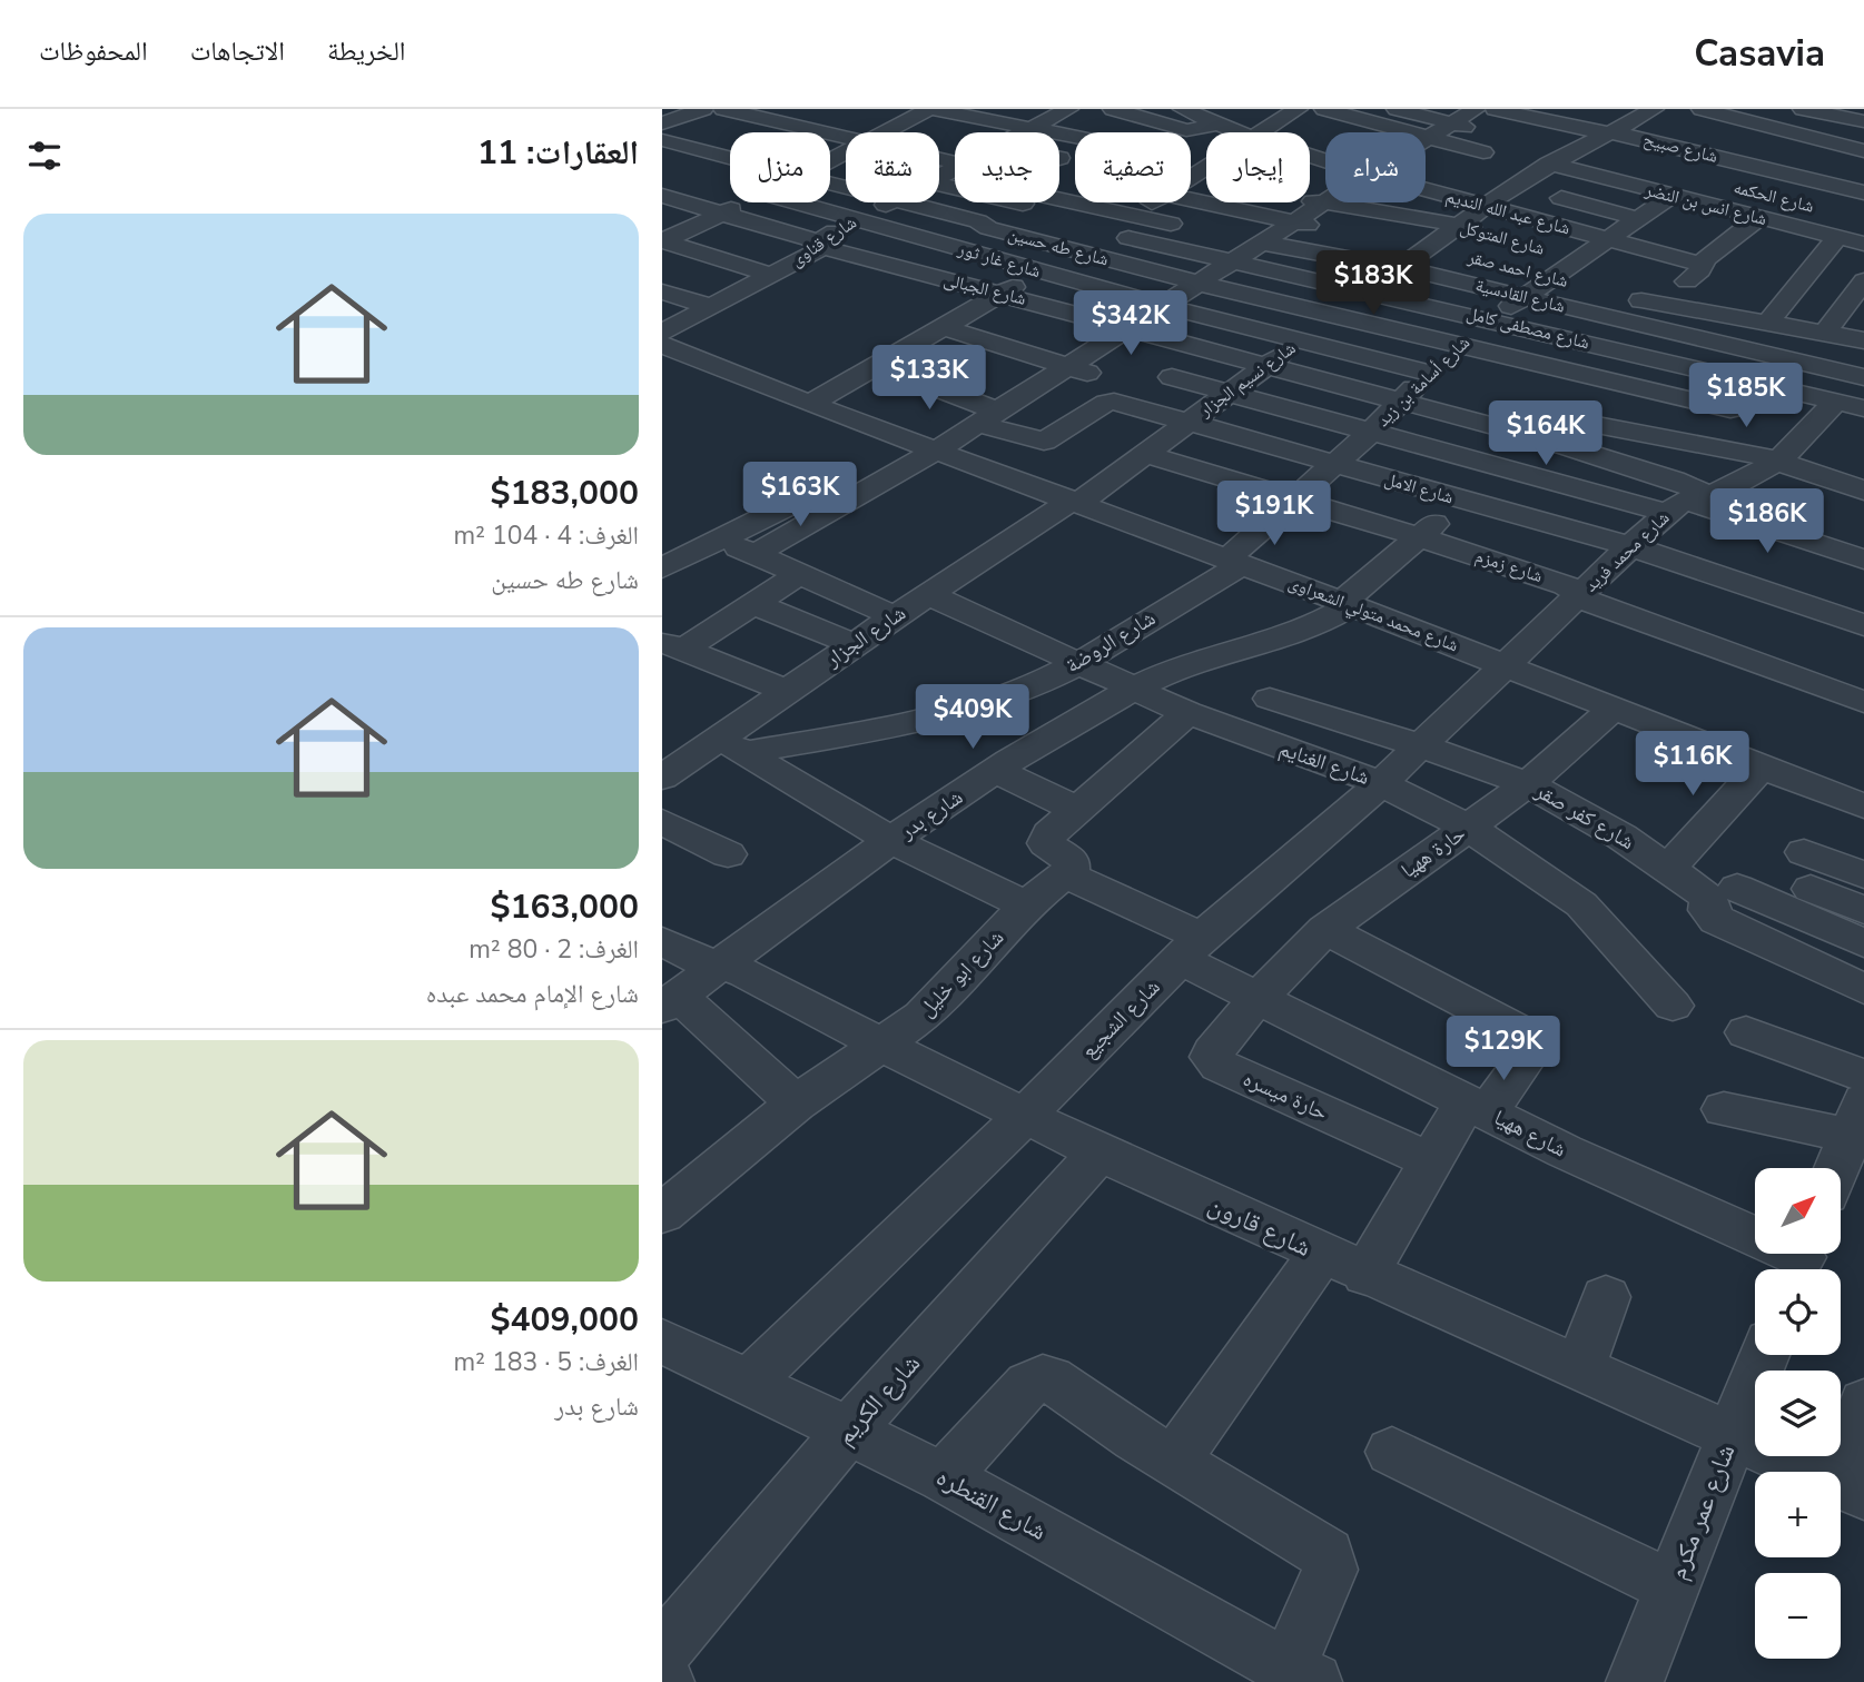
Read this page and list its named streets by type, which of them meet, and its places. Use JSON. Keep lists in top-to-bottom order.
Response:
{
  "streets": {
    "street": [
      "شارع صبيح",
      "شارع انس بن النضر",
      "شارع عبد الله النديم",
      "شارع المتوكل",
      "شارع قناوى",
      "شارع طه حسين",
      "شارع غار ثور",
      "شارع احمد صقر",
      "شارع الجبالى",
      "شارع القادسية",
      "شارع مصطفى كامل",
      "شارع نسيم الجزار",
      "شارع أسامة بن زيد",
      "شارع الامل",
      "شارع محمد فريد",
      "شارع زمزم",
      "شارع محمد متولي الشعراوى",
      "شارع الجزار",
      "شارع الروضة",
      "شارع الغنايم",
      "شارع بدر",
      "شارع كفر صقر",
      "حارة ههيا",
      "شارع ابو خليل",
      "شارع الشجيع",
      "حارة ميسره",
      "شارع ههيا",
      "شارع قارون",
      "شارع الكريم",
      "شارع القنطره",
      "شارع عمر مكرم"
    ]
  },
  "crossings": [
    ["شارع صبيح", "شارع نسيم الجزار"],
    ["شارع انس بن النضر", "شارع نسيم الجزار"],
    ["شارع انس بن النضر", "شارع أسامة بن زيد"],
    ["شارع انس بن النضر", "شارع بدر"],
    ["شارع عبد الله النديم", "شارع نسيم الجزار"],
    ["شارع عبد الله النديم", "شارع أسامة بن زيد"],
    ["شارع عبد الله النديم", "شارع بدر"],
    ["شارع المتوكل", "شارع نسيم الجزار"],
    ["شارع المتوكل", "شارع أسامة بن زيد"],
    ["شارع قناوى", "شارع غار ثور"],
    ["شارع قناوى", "شارع الجبالى"],
    ["شارع طه حسين", "شارع نسيم الجزار"],
    ["شارع طه حسين", "شارع أسامة بن زيد"],
    ["شارع طه حسين", "شارع بدر"],
    ["شارع غار ثور", "شارع نسيم الجزار"],
    ["شارع غار ثور", "شارع أسامة بن زيد"],
    ["شارع احمد صقر", "شارع نسيم الجزار"],
    ["شارع القادسية", "شارع نسيم الجزار"],
    ["شارع القادسية", "شارع أسامة بن زيد"],
    ["شارع القادسية", "شارع بدر"],
    ["شارع مصطفى كامل", "شارع نسيم الجزار"],
    ["شارع مصطفى كامل", "شارع أسامة بن زيد"],
    ["شارع مصطفى كامل", "شارع محمد فريد"],
    ["شارع مصطفى كامل", "شارع بدر"],
    ["شارع نسيم الجزار", "شارع الامل"],
    ["شارع نسيم الجزار", "شارع زمزم"],
    ["شارع نسيم الجزار", "شارع محمد متولي الشعراوى"],
    ["شارع نسيم الجزار", "شارع الجزار"],
    ["شارع أسامة بن زيد", "شارع الامل"],
    ["شارع أسامة بن زيد", "شارع زمزم"],
    ["شارع أسامة بن زيد", "شارع محمد متولي الشعراوى"],
    ["شارع أسامة بن زيد", "شارع الروضة"],
    ["شارع الامل", "شارع محمد فريد"],
    ["شارع الامل", "شارع بدر"],
    ["شارع محمد فريد", "شارع زمزم"],
    ["شارع محمد فريد", "شارع محمد متولي الشعراوى"],
    ["شارع محمد فريد", "شارع الشجيع"],
    ["شارع زمزم", "شارع بدر"],
    ["شارع محمد متولي الشعراوى", "شارع الجزار"],
    ["شارع محمد متولي الشعراوى", "شارع الروضة"],
    ["شارع محمد متولي الشعراوى", "شارع بدر"],
    ["شارع محمد متولي الشعراوى", "حارة ههيا"],
    ["شارع محمد متولي الشعراوى", "شارع الشجيع"],
    ["شارع الجزار", "شارع الروضة"],
    ["شارع الجزار", "شارع الغنايم"],
    ["شارع الروضة", "شارع الغنايم"],
    ["شارع الغنايم", "شارع بدر"],
    ["شارع الغنايم", "حارة ههيا"],
    ["شارع الغنايم", "شارع الشجيع"],
    ["شارع بدر", "شارع قارون"],
    ["شارع كفر صقر", "حارة ههيا"],
    ["شارع كفر صقر", "شارع الشجيع"],
    ["حارة ههيا", "حارة ميسره"],
    ["حارة ههيا", "شارع ههيا"],
    ["شارع ابو خليل", "شارع ههيا"],
    ["شارع ابو خليل", "شارع قارون"],
    ["شارع الشجيع", "شارع ههيا"],
    ["شارع الشجيع", "شارع قارون"],
    ["شارع الشجيع", "شارع القنطره"],
    ["حارة ميسره", "شارع ههيا"],
    ["شارع قارون", "شارع الكريم"],
    ["شارع قارون", "شارع عمر مكرم"],
    ["شارع الكريم", "شارع القنطره"]
  ],
  "north": "top right",
  "page": {
    "header": "Casavia",
    "nav": ["الخريطة", "الاتجاهات", "المحفوظات"],
    "heading": "العقارات: 11",
    "chip": [
      "شراء",
      "إيجار",
      "تصفية",
      "جديد",
      "شقة",
      "منزل"
    ],
    "list": [
      {
        "name": "$183,000",
        "note": "الغرف: 4 · 104 m² · شارع طه حسين"
      },
      {
        "name": "$163,000",
        "note": "الغرف: 2 · 80 m² · شارع الإمام محمد عبده"
      },
      {
        "name": "$409,000",
        "note": "الغرف: 5 · 183 m² · شارع بدر"
      }
    ],
    "price": [
      "$183K",
      "$342K",
      "$133K",
      "$185K",
      "$164K",
      "$163K",
      "$191K",
      "$186K",
      "$409K",
      "$116K",
      "$129K"
    ],
    "map_buttons": ["+", "−"]
  }
}
